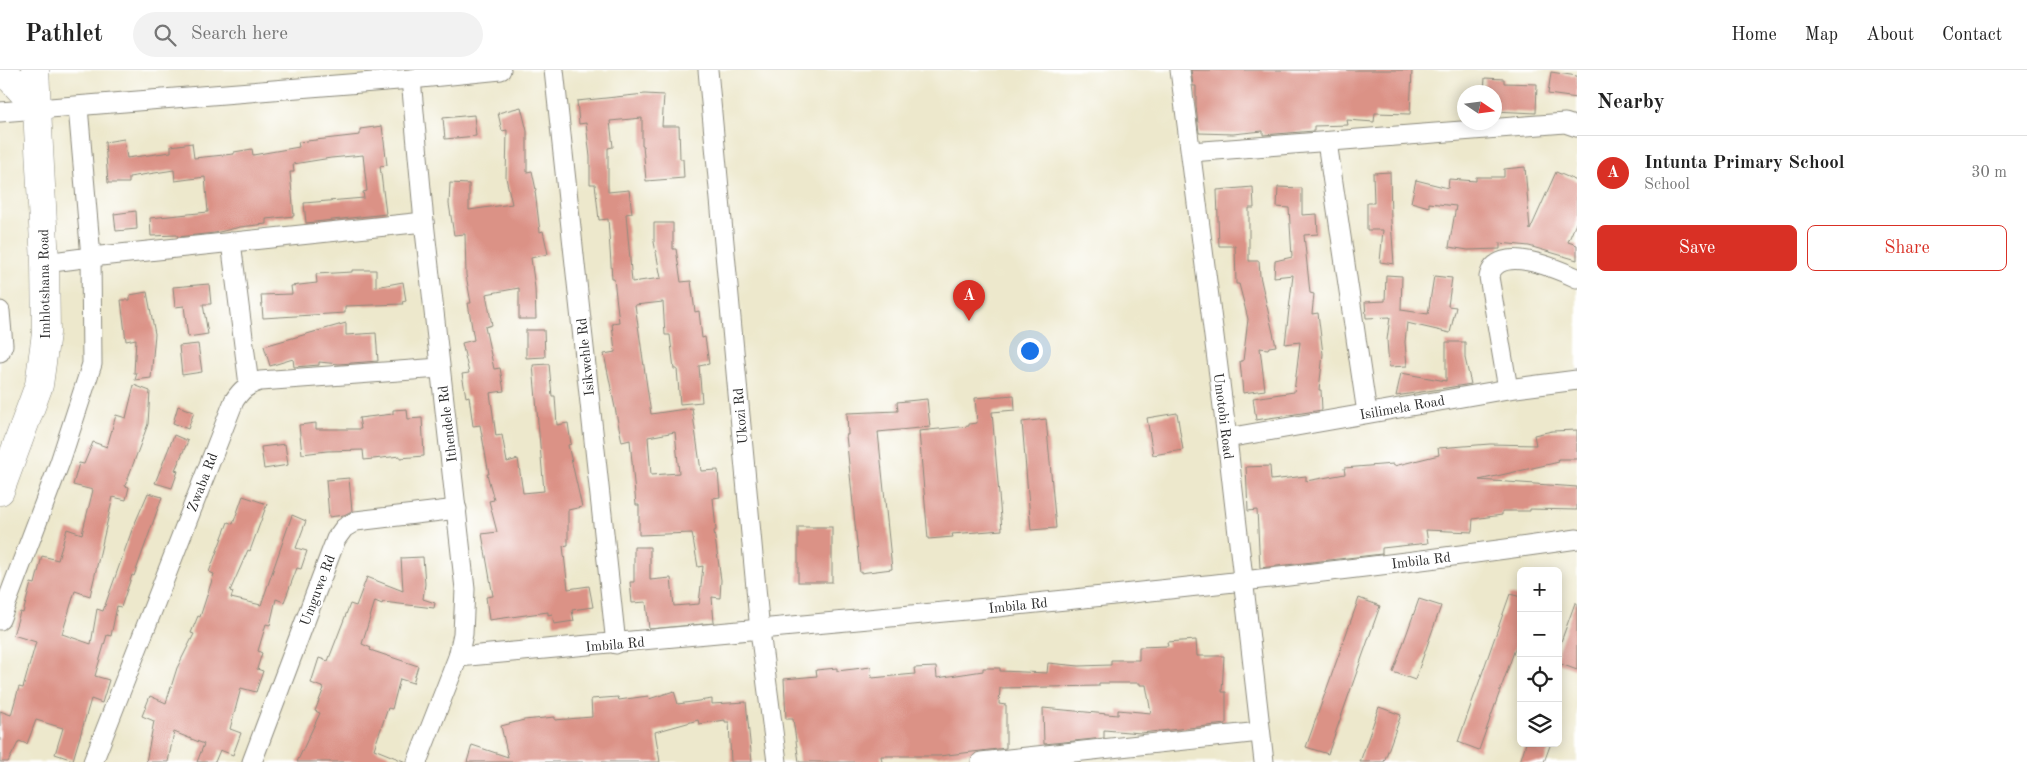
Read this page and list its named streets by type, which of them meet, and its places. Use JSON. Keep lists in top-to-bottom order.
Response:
{
  "streets": {
    "street": [
      "Imhlotshana Road",
      "Isikwehle Rd",
      "Isilimela Road",
      "Ukozi Rd",
      "Umotobi Road",
      "Ithendele Rd",
      "Zwaba Rd",
      "Imbila Rd",
      "Umguwe Rd"
    ]
  },
  "crossings": [
    ["Isikwehle Rd", "Imbila Rd"],
    ["Isilimela Road", "Umotobi Road"],
    ["Ukozi Rd", "Imbila Rd"],
    ["Umotobi Road", "Imbila Rd"],
    ["Ithendele Rd", "Imbila Rd"],
    ["Ithendele Rd", "Umguwe Rd"]
  ],
  "north": "right",
  "page": {
    "header": "Pathlet",
    "search": "Search here",
    "nav": [
      "Home",
      "Map",
      "About",
      "Contact"
    ],
    "heading": "Nearby",
    "list": [
      {
        "mark": "A",
        "name": "Intunta Primary School",
        "note": "School",
        "value": "30 m"
      }
    ],
    "buttons": ["Save", "Share"],
    "pins": "A",
    "map_buttons": ["+", "−"]
  }
}
